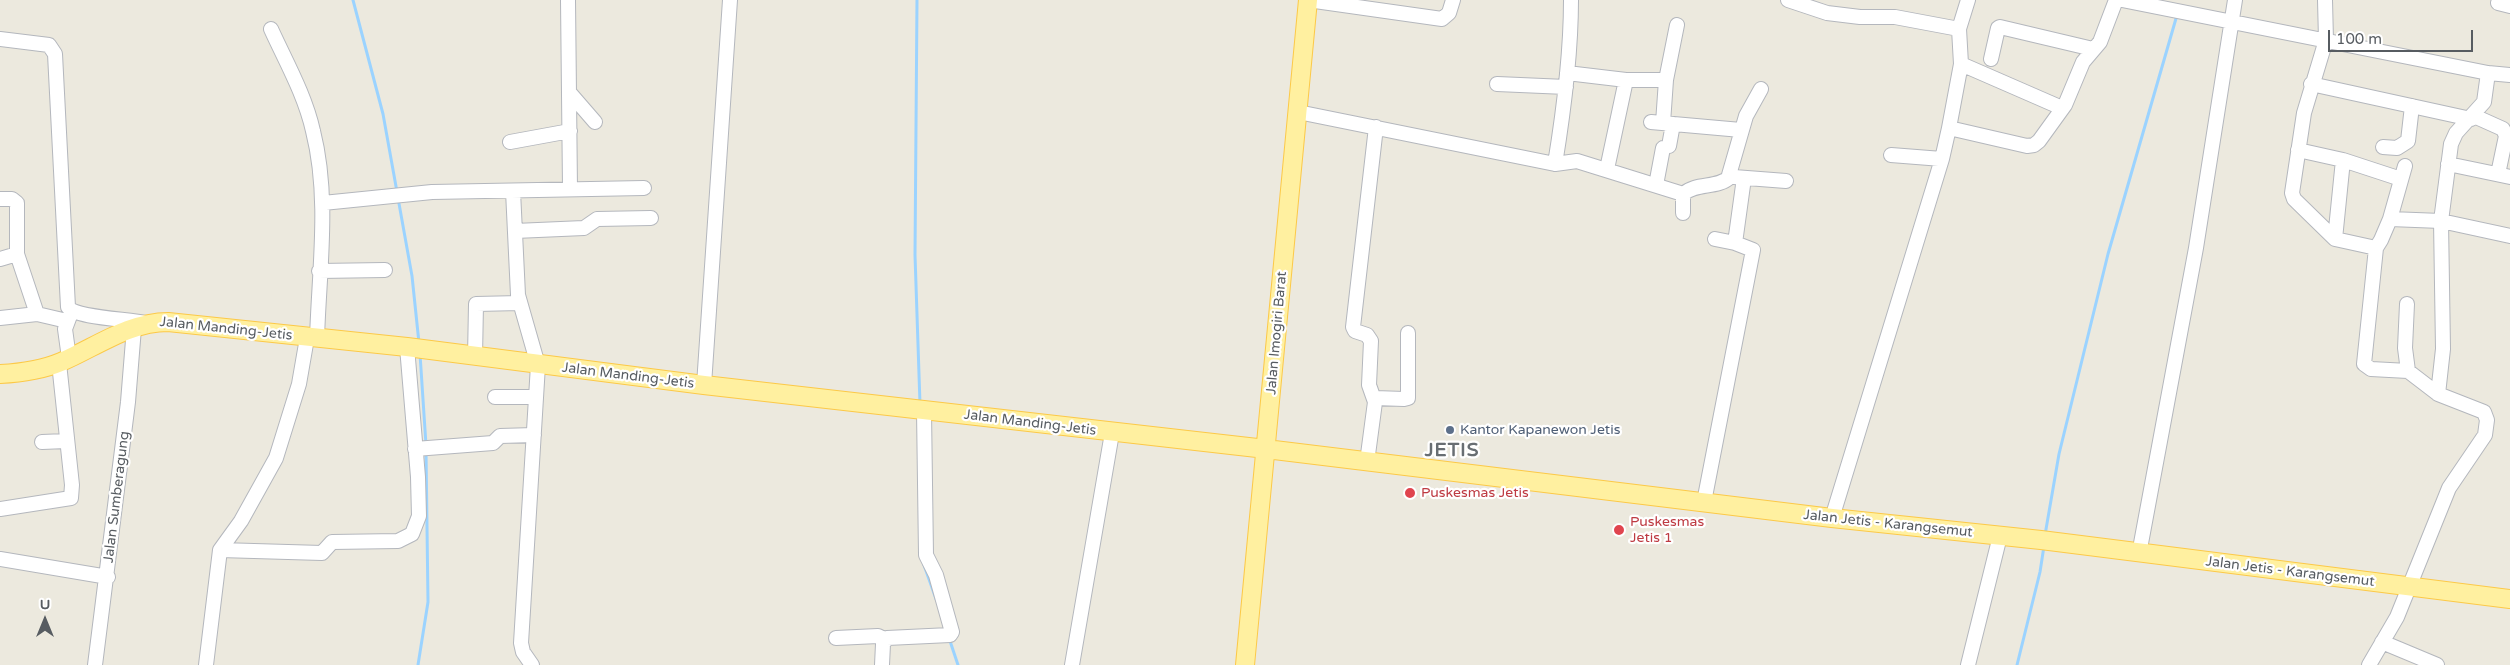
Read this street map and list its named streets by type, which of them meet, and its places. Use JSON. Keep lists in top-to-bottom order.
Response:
{
  "streets": {
    "main road": ["Jalan Manding-Jetis", "Jalan Imogiri Barat", "Jalan Jetis - Karangsemut"],
    "street": ["Jalan Sumberagung"]
  },
  "crossings": [
    ["Jalan Manding-Jetis", "Jalan Imogiri Barat"],
    ["Jalan Manding-Jetis", "Jalan Sumberagung"],
    ["Jalan Manding-Jetis", "Jalan Jetis - Karangsemut"],
    ["Jalan Imogiri Barat", "Jalan Jetis - Karangsemut"]
  ],
  "districts": ["JETIS"],
  "places": ["Kantor Kapanewon Jetis", "Puskesmas Jetis", "Puskesmas Jetis 1"],
  "scale_bar": "100 m",
  "north": "top"
}
